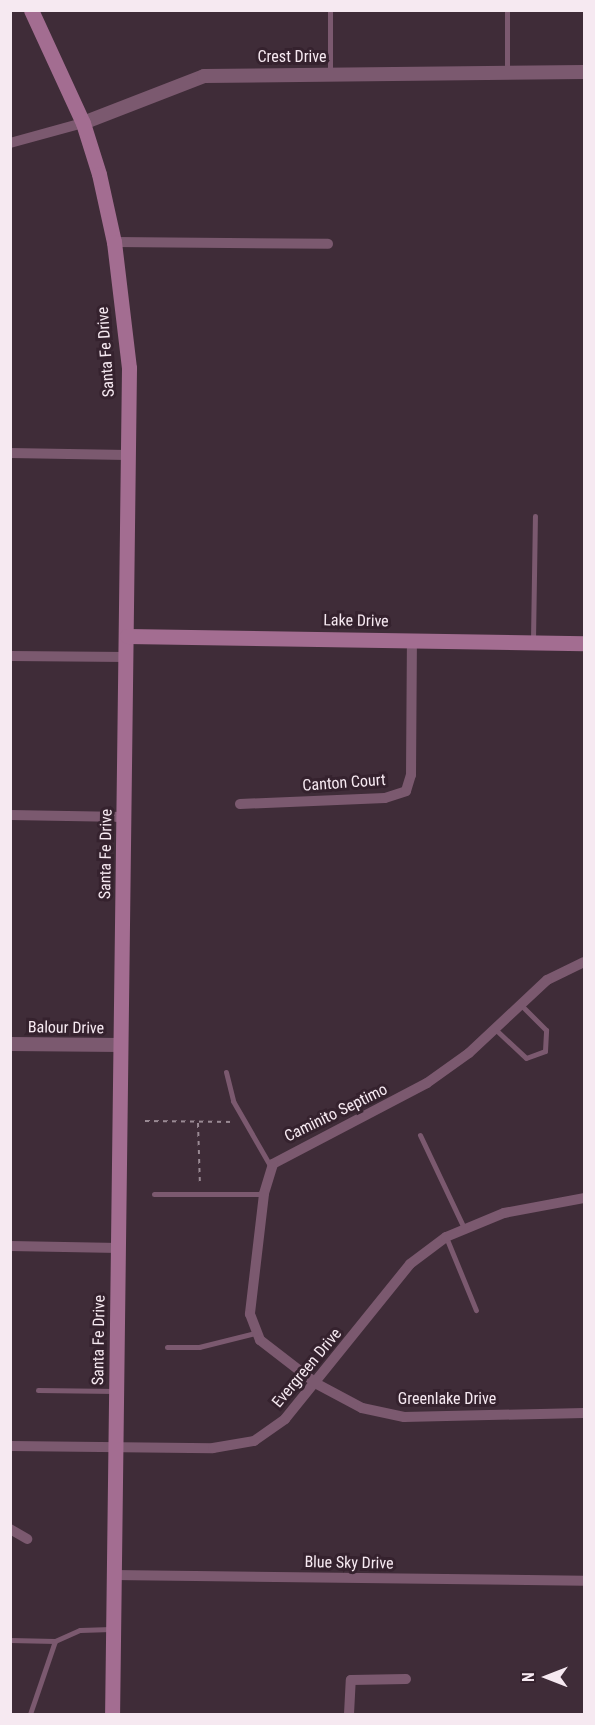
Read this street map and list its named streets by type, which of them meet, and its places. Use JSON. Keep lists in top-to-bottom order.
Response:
{
  "streets": {
    "main road": ["Santa Fe Drive", "Lake Drive"],
    "street": [
      "Crest Drive",
      "Canton Court",
      "Balour Drive",
      "Caminito Septimo",
      "Evergreen Drive",
      "Greenlake Drive",
      "Blue Sky Drive"
    ]
  },
  "crossings": [
    ["Crest Drive", "Santa Fe Drive"],
    ["Santa Fe Drive", "Lake Drive"],
    ["Santa Fe Drive", "Balour Drive"],
    ["Santa Fe Drive", "Evergreen Drive"],
    ["Santa Fe Drive", "Blue Sky Drive"],
    ["Lake Drive", "Canton Court"],
    ["Evergreen Drive", "Greenlake Drive"]
  ],
  "north": "left"
}
